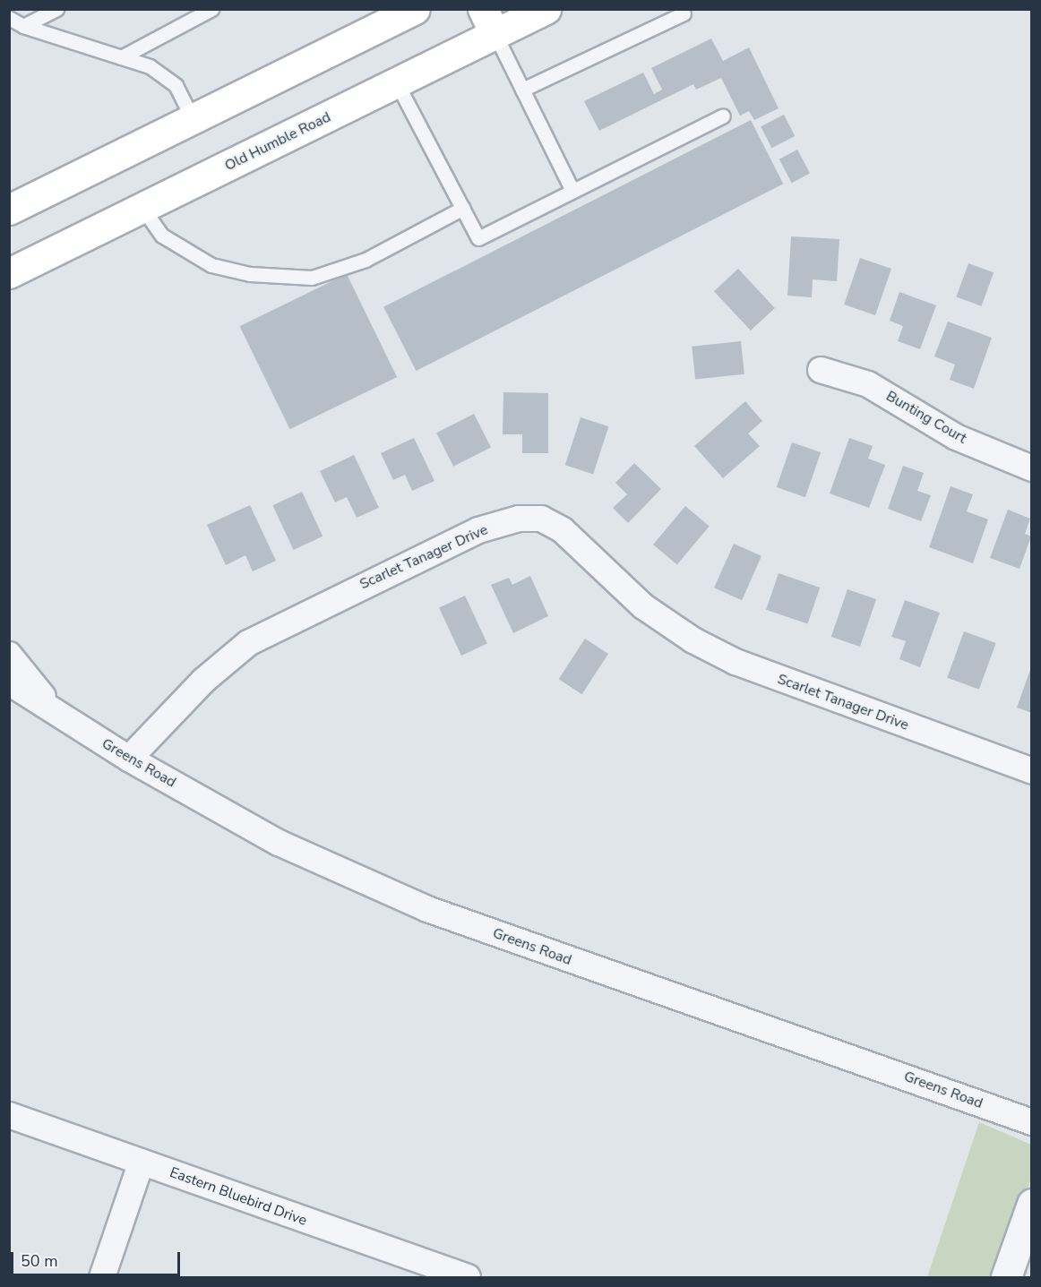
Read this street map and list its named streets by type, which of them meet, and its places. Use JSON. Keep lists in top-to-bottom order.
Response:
{
  "streets": {
    "main road": ["Old Humble Road"],
    "street": [
      "Bunting Court",
      "Scarlet Tanager Drive",
      "Greens Road",
      "Eastern Bluebird Drive"
    ]
  },
  "crossings": [
    ["Scarlet Tanager Drive", "Greens Road"]
  ],
  "scale_bar": "50 m"
}
